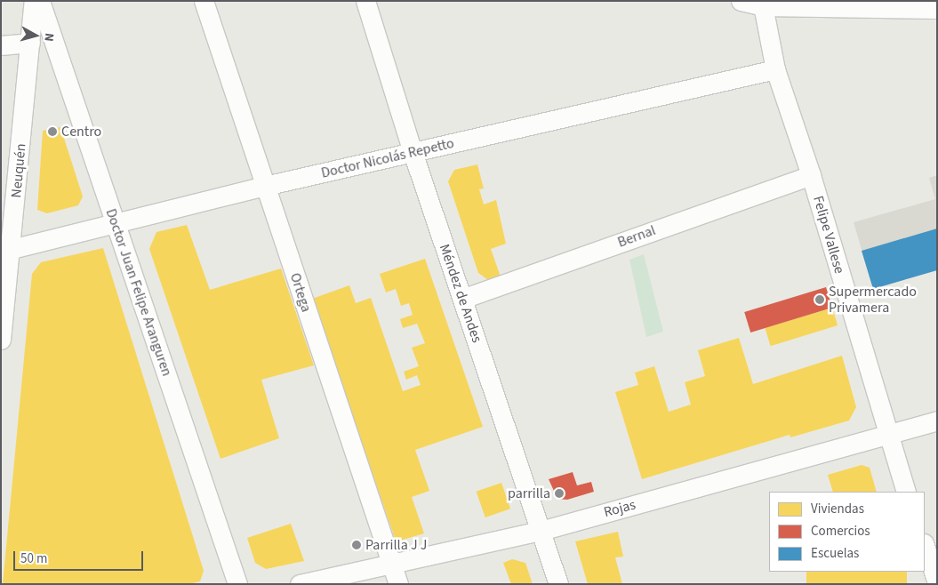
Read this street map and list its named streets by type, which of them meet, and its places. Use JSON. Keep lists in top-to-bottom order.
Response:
{
  "streets": {
    "street": [
      "Doctor Nicolás Repetto",
      "Neuquén",
      "Felipe Vallese",
      "Bernal",
      "Doctor Juan Felipe Aranguren",
      "Ortega",
      "Méndez de Andes",
      "Rojas"
    ]
  },
  "crossings": [
    ["Doctor Nicolás Repetto", "Neuquén"],
    ["Doctor Nicolás Repetto", "Felipe Vallese"],
    ["Doctor Nicolás Repetto", "Doctor Juan Felipe Aranguren"],
    ["Doctor Nicolás Repetto", "Ortega"],
    ["Doctor Nicolás Repetto", "Méndez de Andes"],
    ["Felipe Vallese", "Bernal"],
    ["Felipe Vallese", "Rojas"],
    ["Bernal", "Méndez de Andes"],
    ["Ortega", "Rojas"],
    ["Méndez de Andes", "Rojas"]
  ],
  "places": [
    "Centro",
    "Supermercado Privamera",
    "parrilla",
    "Parrilla J J"
  ],
  "legend": ["Viviendas", "Comercios", "Escuelas"],
  "scale_bar": "50 m",
  "north": "right"
}
